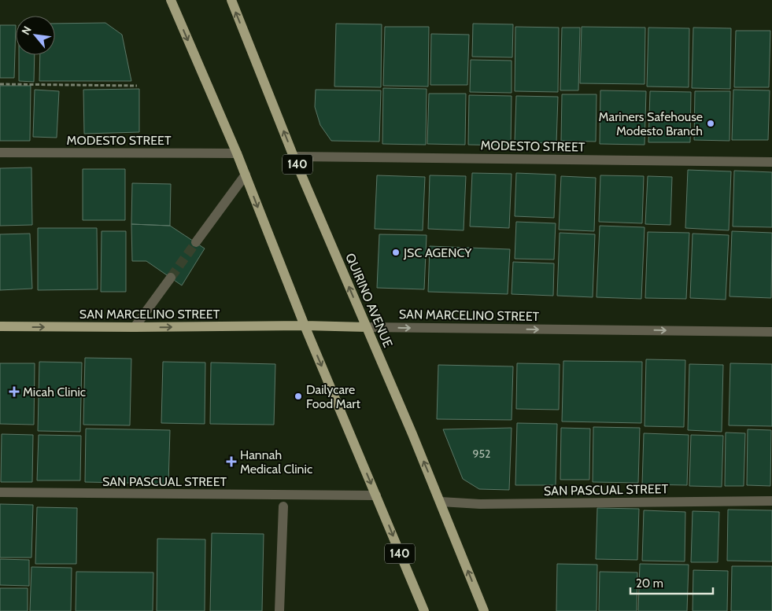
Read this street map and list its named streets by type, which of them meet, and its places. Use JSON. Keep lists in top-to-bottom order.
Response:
{
  "streets": {
    "main road": ["140", "QUIRINO AVENUE", "SAN MARCELINO STREET"],
    "street": ["MODESTO STREET", "SAN PASCUAL STREET"]
  },
  "crossings": [
    ["MODESTO STREET", "140"],
    ["MODESTO STREET", "QUIRINO AVENUE"],
    ["140", "SAN MARCELINO STREET"],
    ["140", "SAN PASCUAL STREET"],
    ["QUIRINO AVENUE", "SAN MARCELINO STREET"],
    ["QUIRINO AVENUE", "SAN PASCUAL STREET"]
  ],
  "one_way": ["SAN MARCELINO STREET"],
  "places": {
    "other": ["Mariners Safehouse Modesto Branch", "JSC AGENCY", "Dailycare Food Mart"],
    "health": ["Micah Clinic", "Hannah Medical Clinic"]
  },
  "house_numbers": ["952"],
  "scale_bar": "20 m",
  "north": "top left"
}
